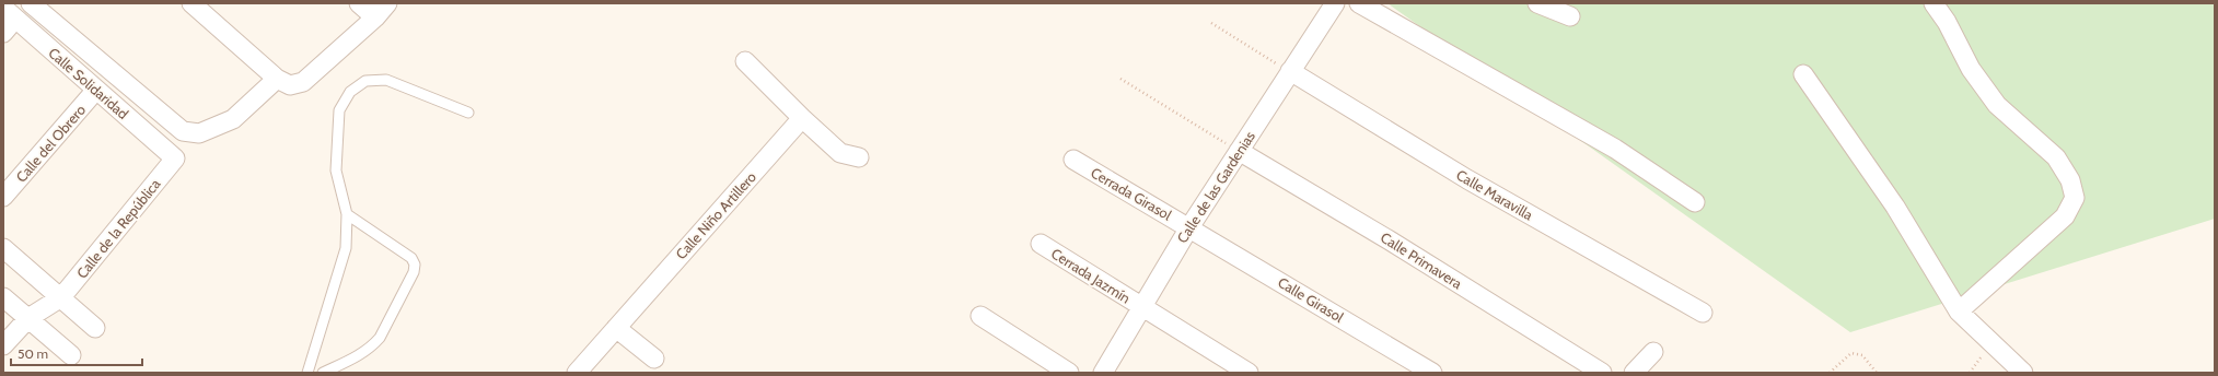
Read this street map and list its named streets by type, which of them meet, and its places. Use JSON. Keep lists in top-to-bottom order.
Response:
{
  "streets": {
    "street": [
      "Calle Solidaridad",
      "Calle del Obrero",
      "Calle de las Gardenias",
      "Cerrada Girasol",
      "Calle Maravilla",
      "Calle Niño Artillero",
      "Calle de la República",
      "Calle Primavera",
      "Cerrada Jazmín",
      "Calle Girasol"
    ]
  },
  "crossings": [
    ["Calle Solidaridad", "Calle del Obrero"],
    ["Calle Solidaridad", "Calle de la República"],
    ["Calle de las Gardenias", "Cerrada Girasol"],
    ["Calle de las Gardenias", "Calle Maravilla"],
    ["Calle de las Gardenias", "Calle Primavera"],
    ["Calle de las Gardenias", "Cerrada Jazmín"],
    ["Calle de las Gardenias", "Calle Girasol"],
    ["Cerrada Girasol", "Calle Girasol"]
  ],
  "scale_bar": "50 m"
}
